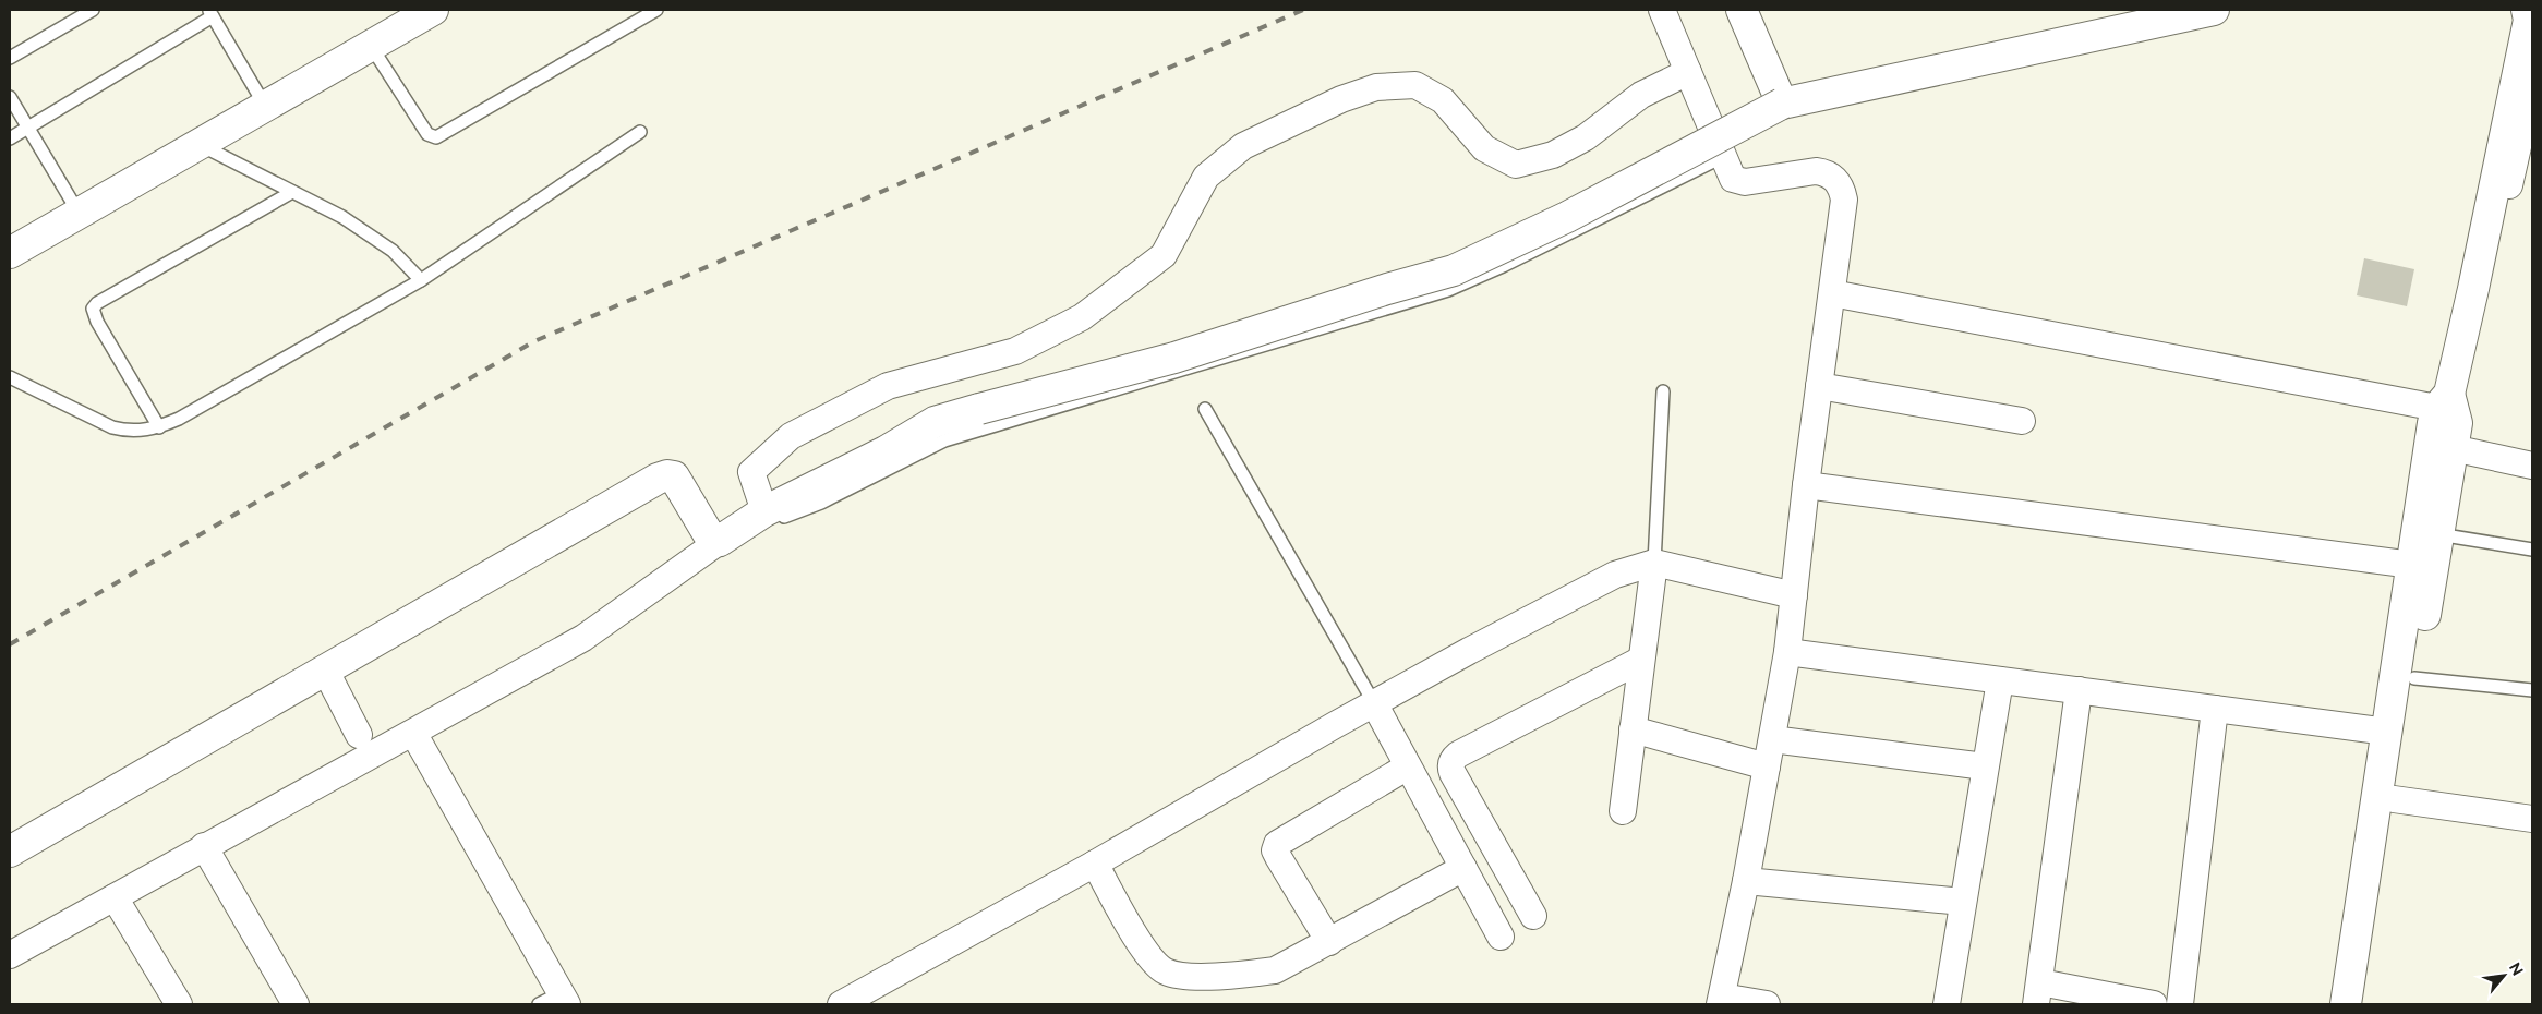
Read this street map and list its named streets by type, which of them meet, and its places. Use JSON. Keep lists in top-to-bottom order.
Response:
{
  "north": "top right"
}
